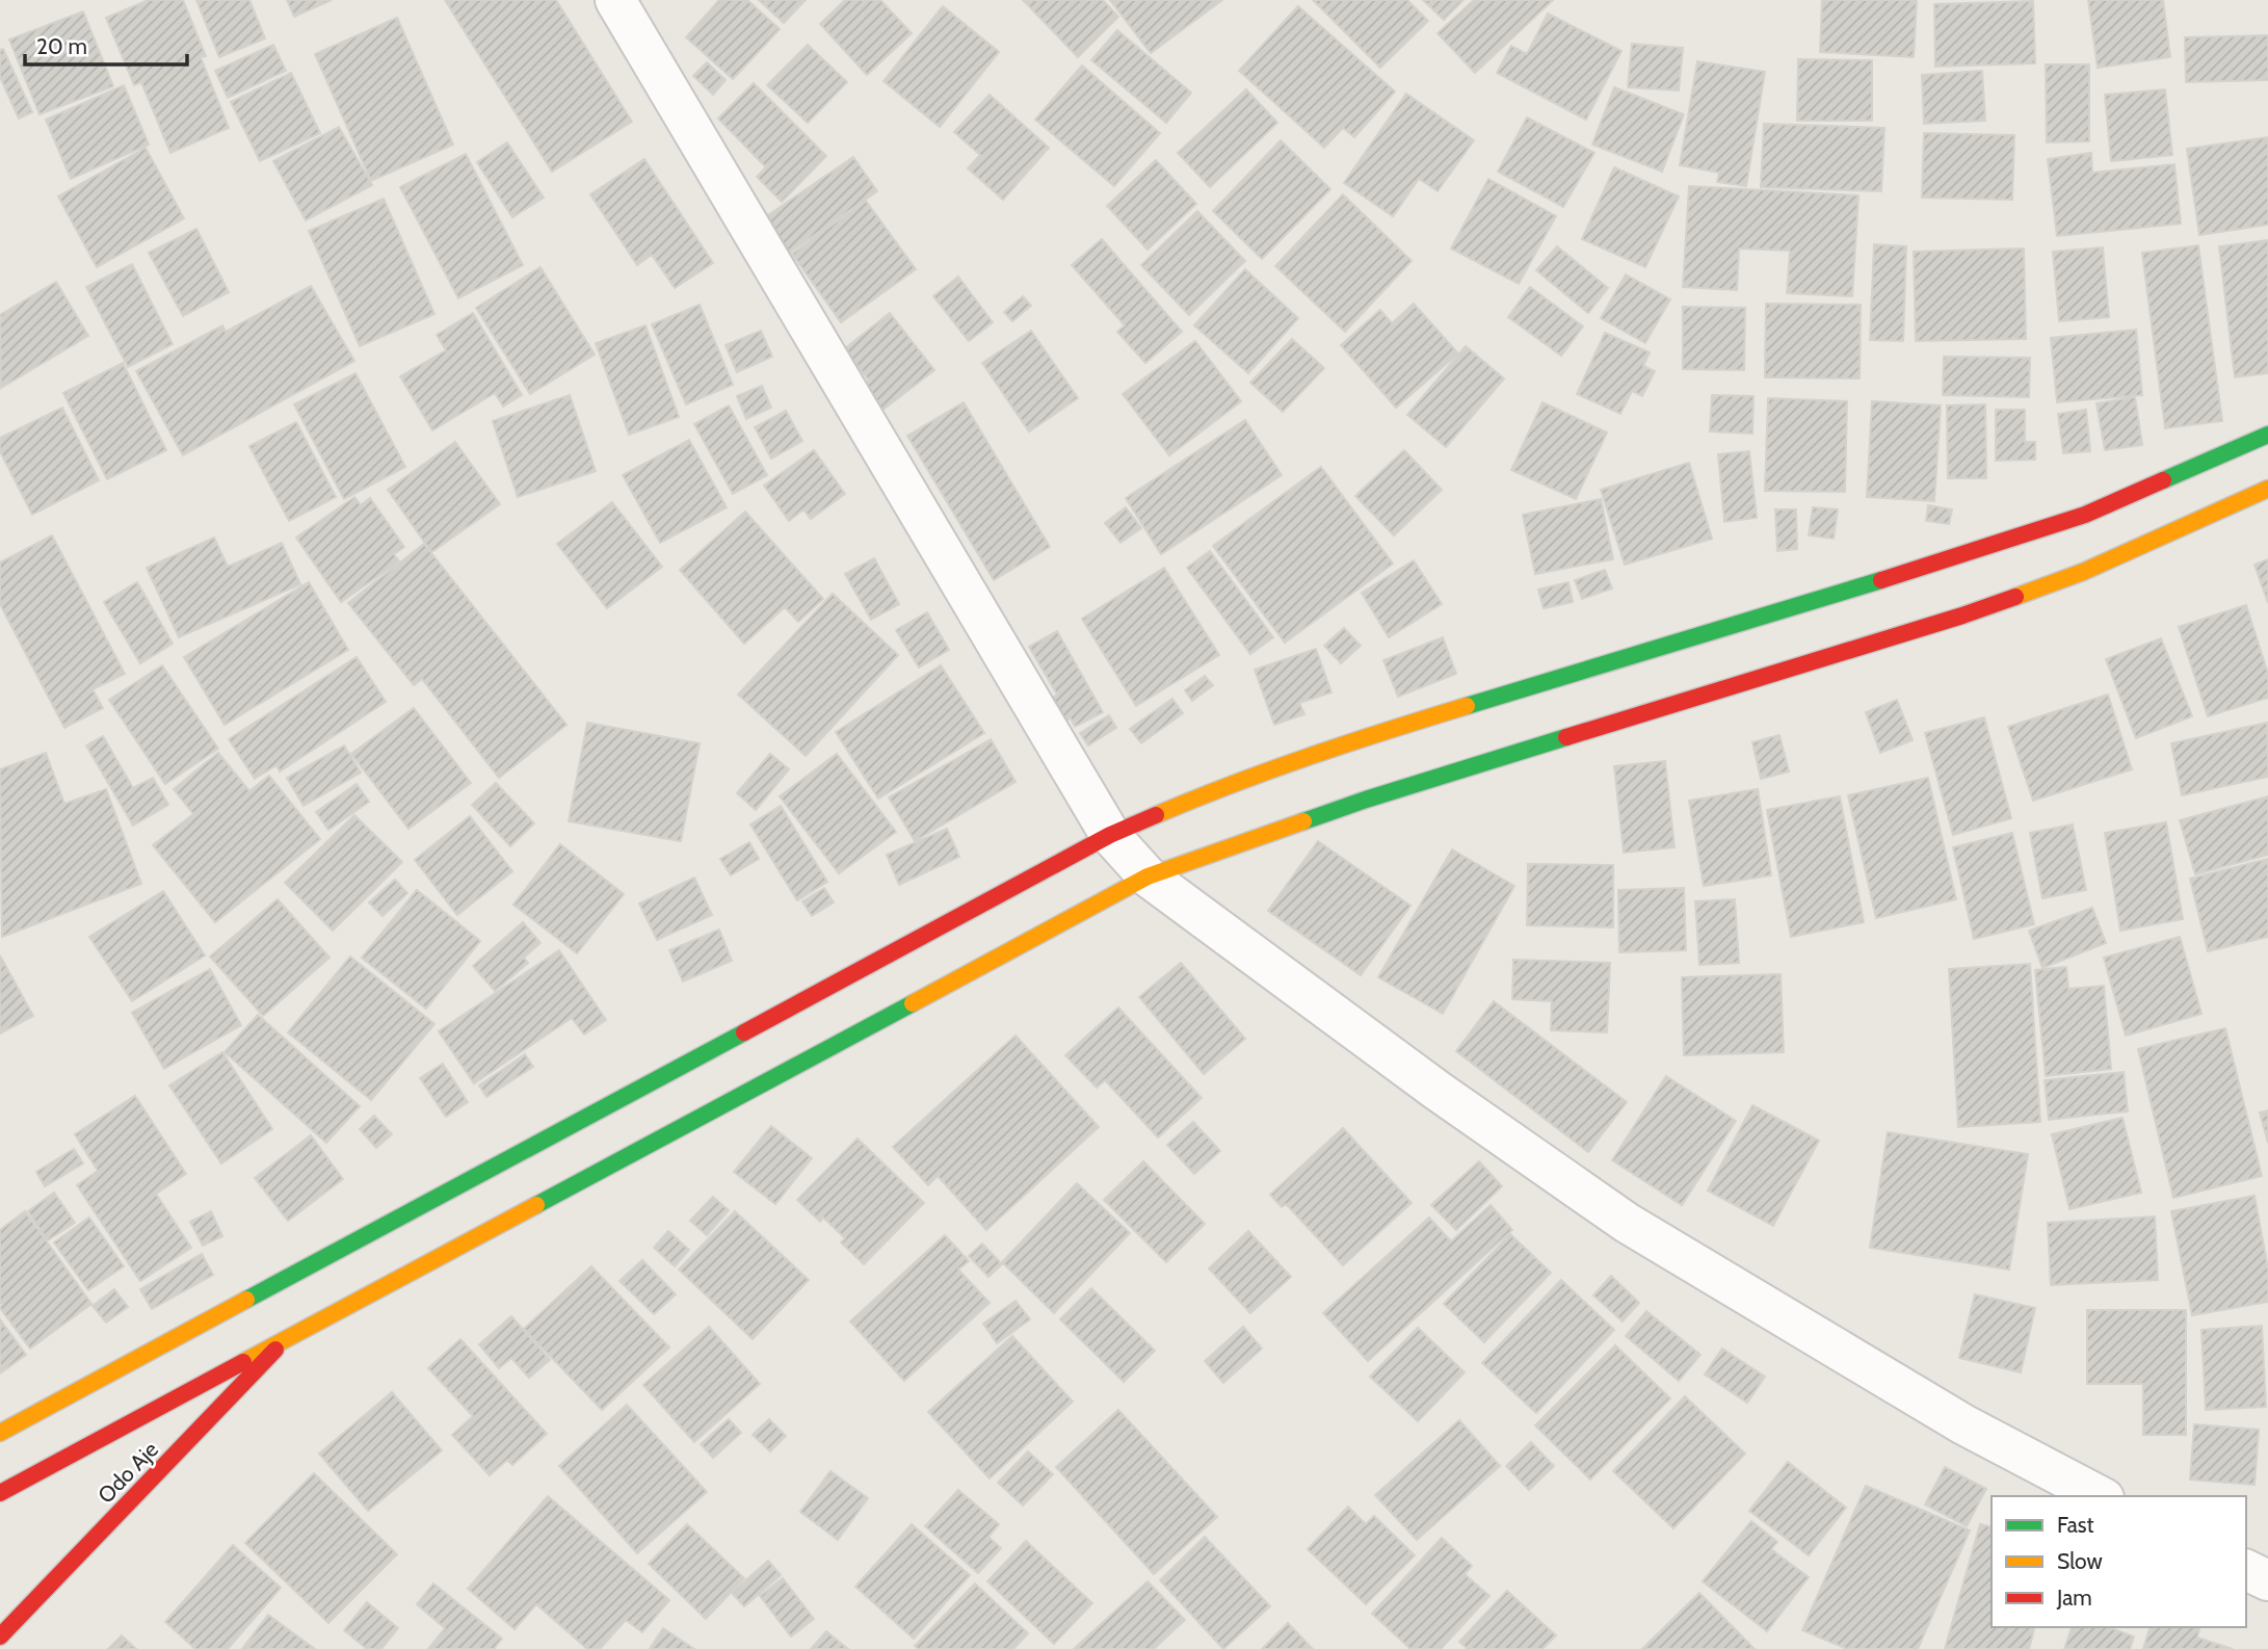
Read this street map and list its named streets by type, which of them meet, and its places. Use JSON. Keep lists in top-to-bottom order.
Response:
{
  "streets": {
    "main road": ["Odo Aje"]
  },
  "legend": ["Fast", "Slow", "Jam"],
  "scale_bar": "20 m"
}
